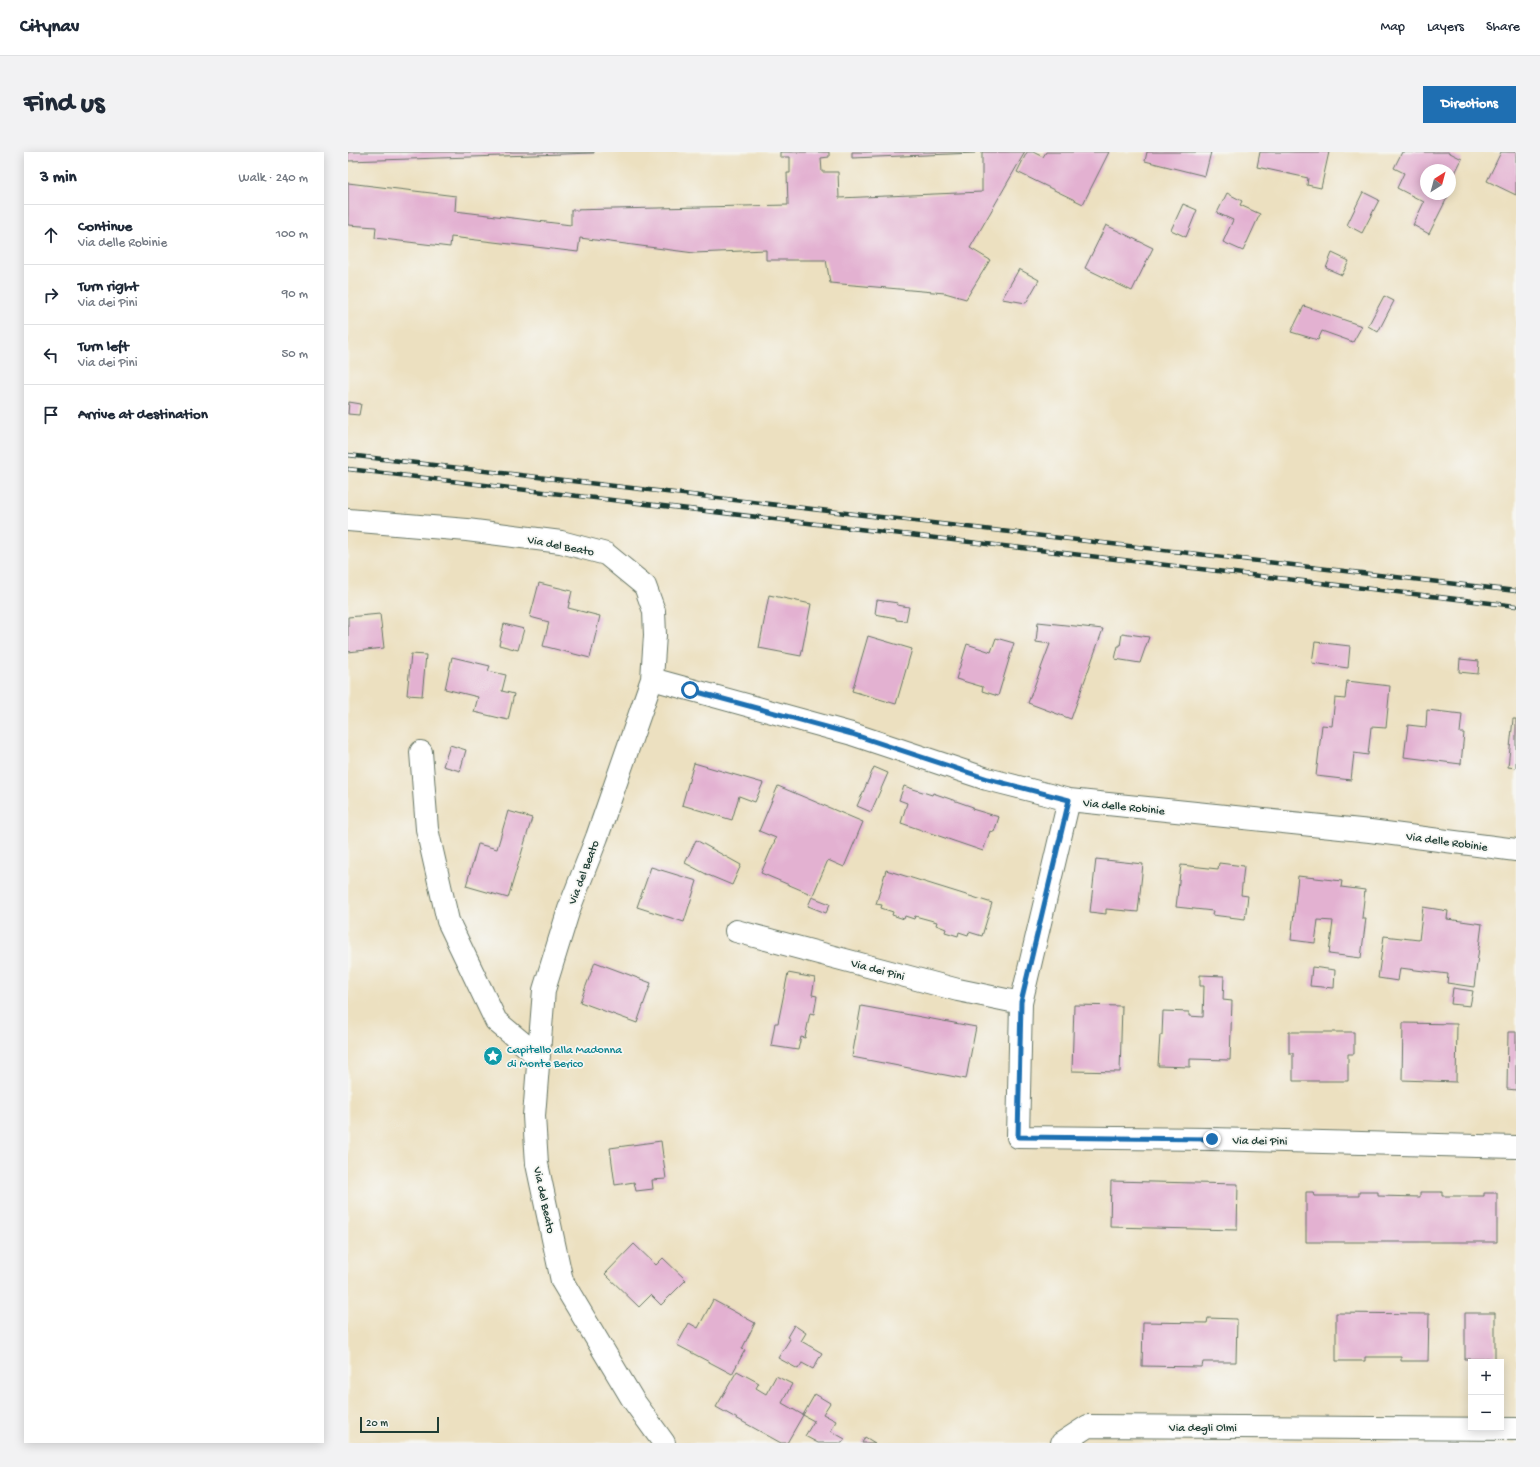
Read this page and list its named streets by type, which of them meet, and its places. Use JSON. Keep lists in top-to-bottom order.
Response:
{
  "streets": {
    "street": [
      "Via del Beato",
      "Via delle Robinie",
      "Via dei Pini",
      "Via degli Olmi"
    ]
  },
  "crossings": [
    ["Via del Beato", "Via delle Robinie"],
    ["Via delle Robinie", "Via dei Pini"]
  ],
  "places": {
    "place": ["Capitello alla Madonna di Monte Berico"]
  },
  "scale_bar": "20 m",
  "north": "top right",
  "page": {
    "header": "Citynav",
    "nav": ["Map", "Layers", "Share"],
    "buttons": "Directions",
    "title": "Find us",
    "heading": ["3 min", "Walk · 240 m"],
    "list": [
      ["Continue", "Via delle Robinie", "100 m"],
      ["Turn right", "Via dei Pini", "90 m"],
      ["Turn left", "Via dei Pini", "50 m"],
      "Arrive at destination"
    ],
    "map_buttons": ["+", "−"],
    "scale": "20 m"
  }
}
